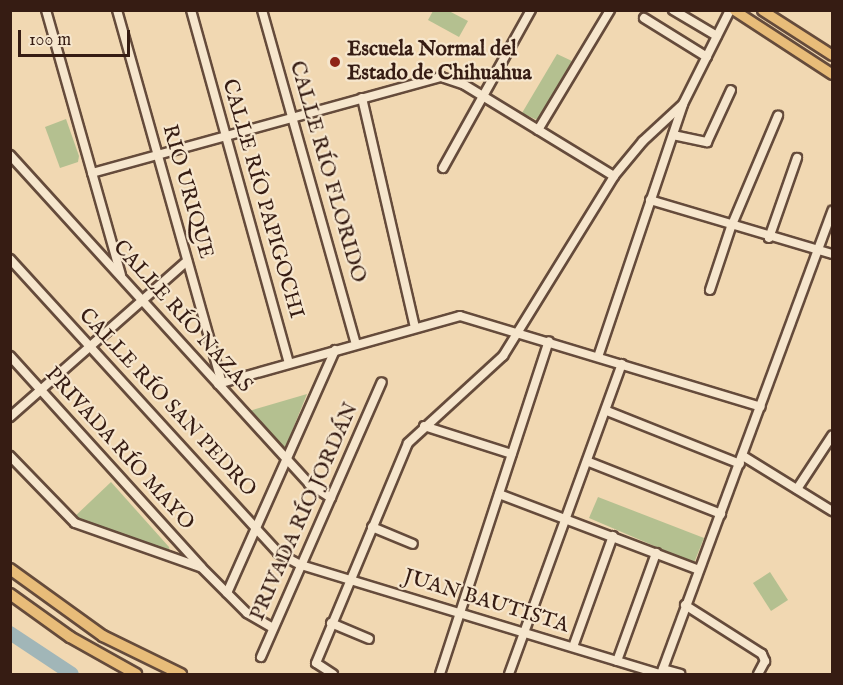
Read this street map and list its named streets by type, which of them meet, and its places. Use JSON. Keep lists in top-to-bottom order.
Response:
{
  "streets": {
    "street": [
      "CALLE RÍO FLORIDO",
      "RIO URIQUE",
      "CALLE RÍO PAPIGOCHI",
      "CALLE RÍO NAZAS",
      "CALLE RÍO SAN PEDRO",
      "PRIVADA RÍO MAYO",
      "PRIVADA RÍO JORDÁN",
      "JUAN BAUTISTA"
    ]
  },
  "crossings": [
    ["RIO URIQUE", "CALLE RÍO NAZAS"],
    ["CALLE RÍO NAZAS", "PRIVADA RÍO JORDÁN"],
    ["CALLE RÍO SAN PEDRO", "PRIVADA RÍO JORDÁN"],
    ["CALLE RÍO SAN PEDRO", "JUAN BAUTISTA"],
    ["PRIVADA RÍO MAYO", "PRIVADA RÍO JORDÁN"],
    ["PRIVADA RÍO JORDÁN", "JUAN BAUTISTA"]
  ],
  "places": ["Escuela Normal del Estado de Chihuahua"],
  "scale_bar": "100 m"
}
